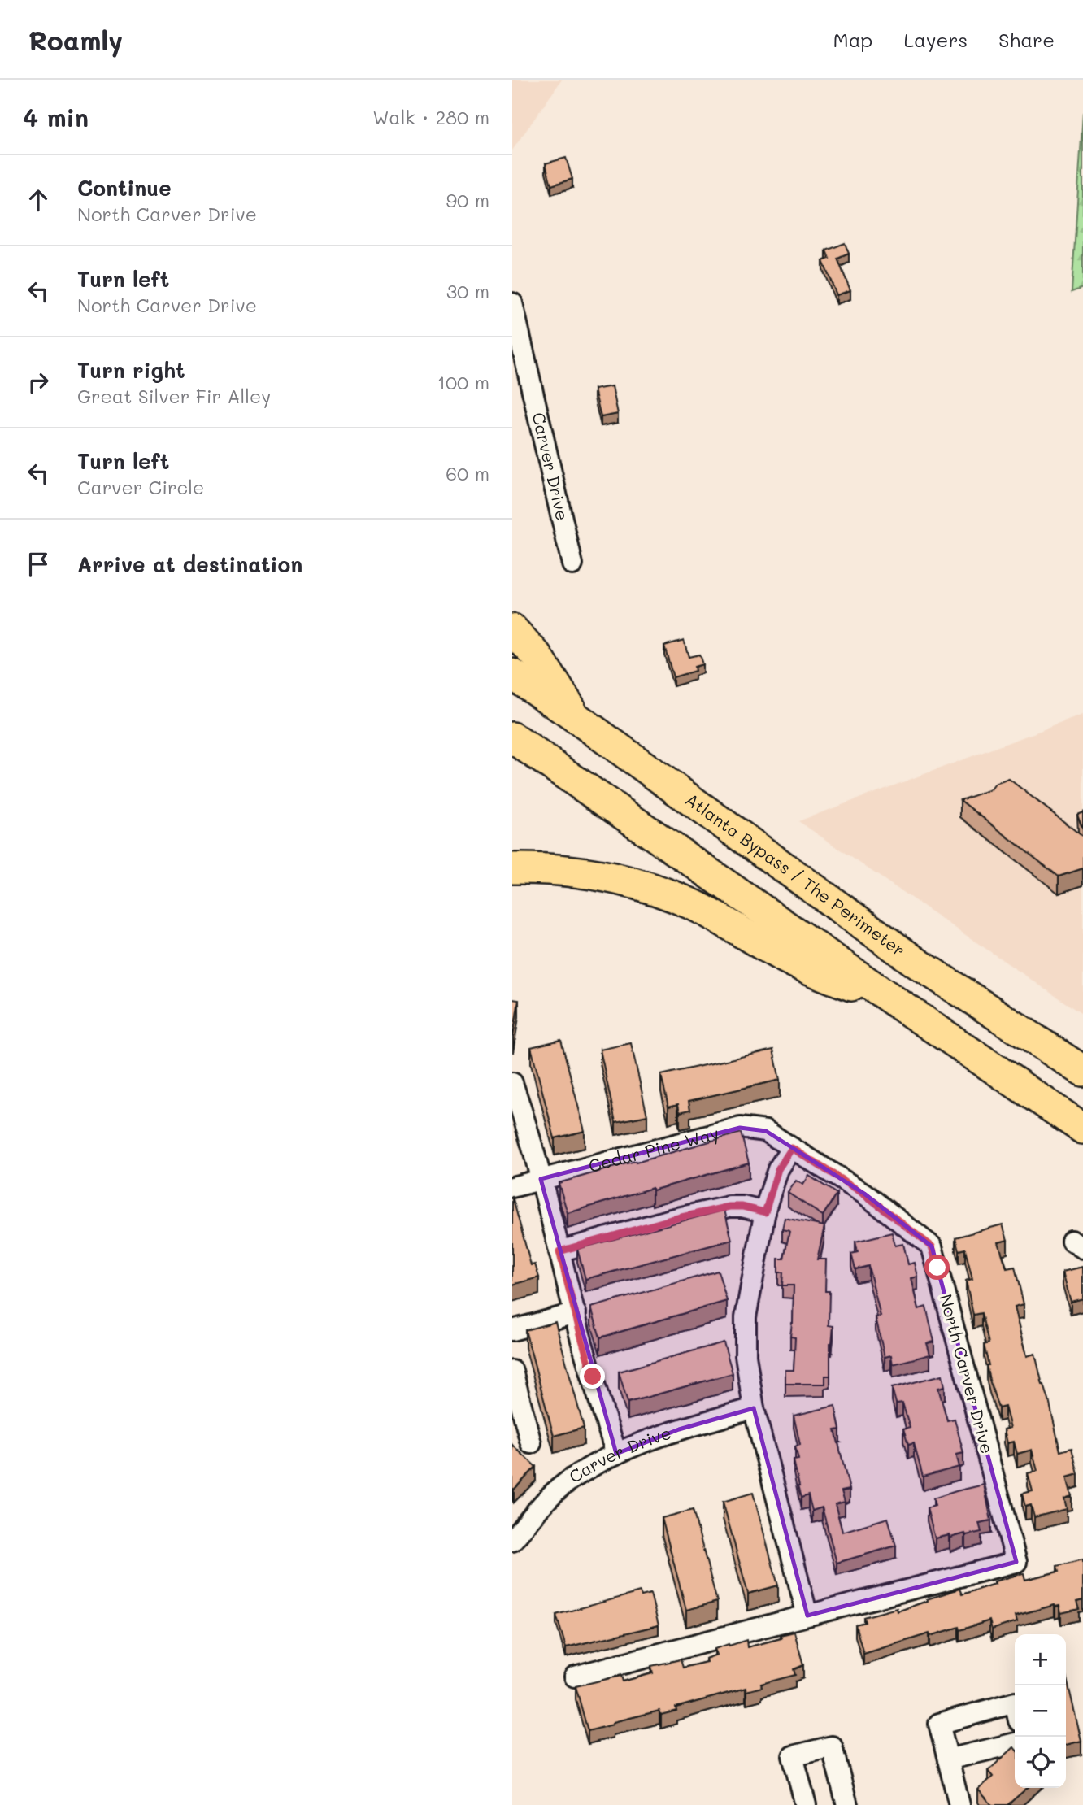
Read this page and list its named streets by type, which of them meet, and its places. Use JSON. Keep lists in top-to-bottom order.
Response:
{
  "streets": {
    "highway": ["Atlanta Bypass / The Perimeter"],
    "street": ["Carver Drive", "Cedar Pine Way", "North Carver Drive"]
  },
  "crossings": [
    ["Cedar Pine Way", "North Carver Drive"]
  ],
  "page": {
    "header": "Roamly",
    "nav": ["Map", "Layers", "Share"],
    "heading": ["4 min", "Walk · 280 m"],
    "list": [
      ["Continue", "North Carver Drive", "90 m"],
      ["Turn left", "North Carver Drive", "30 m"],
      ["Turn right", "Great Silver Fir Alley", "100 m"],
      ["Turn left", "Carver Circle", "60 m"],
      "Arrive at destination"
    ],
    "map_buttons": ["+", "−"]
  }
}
